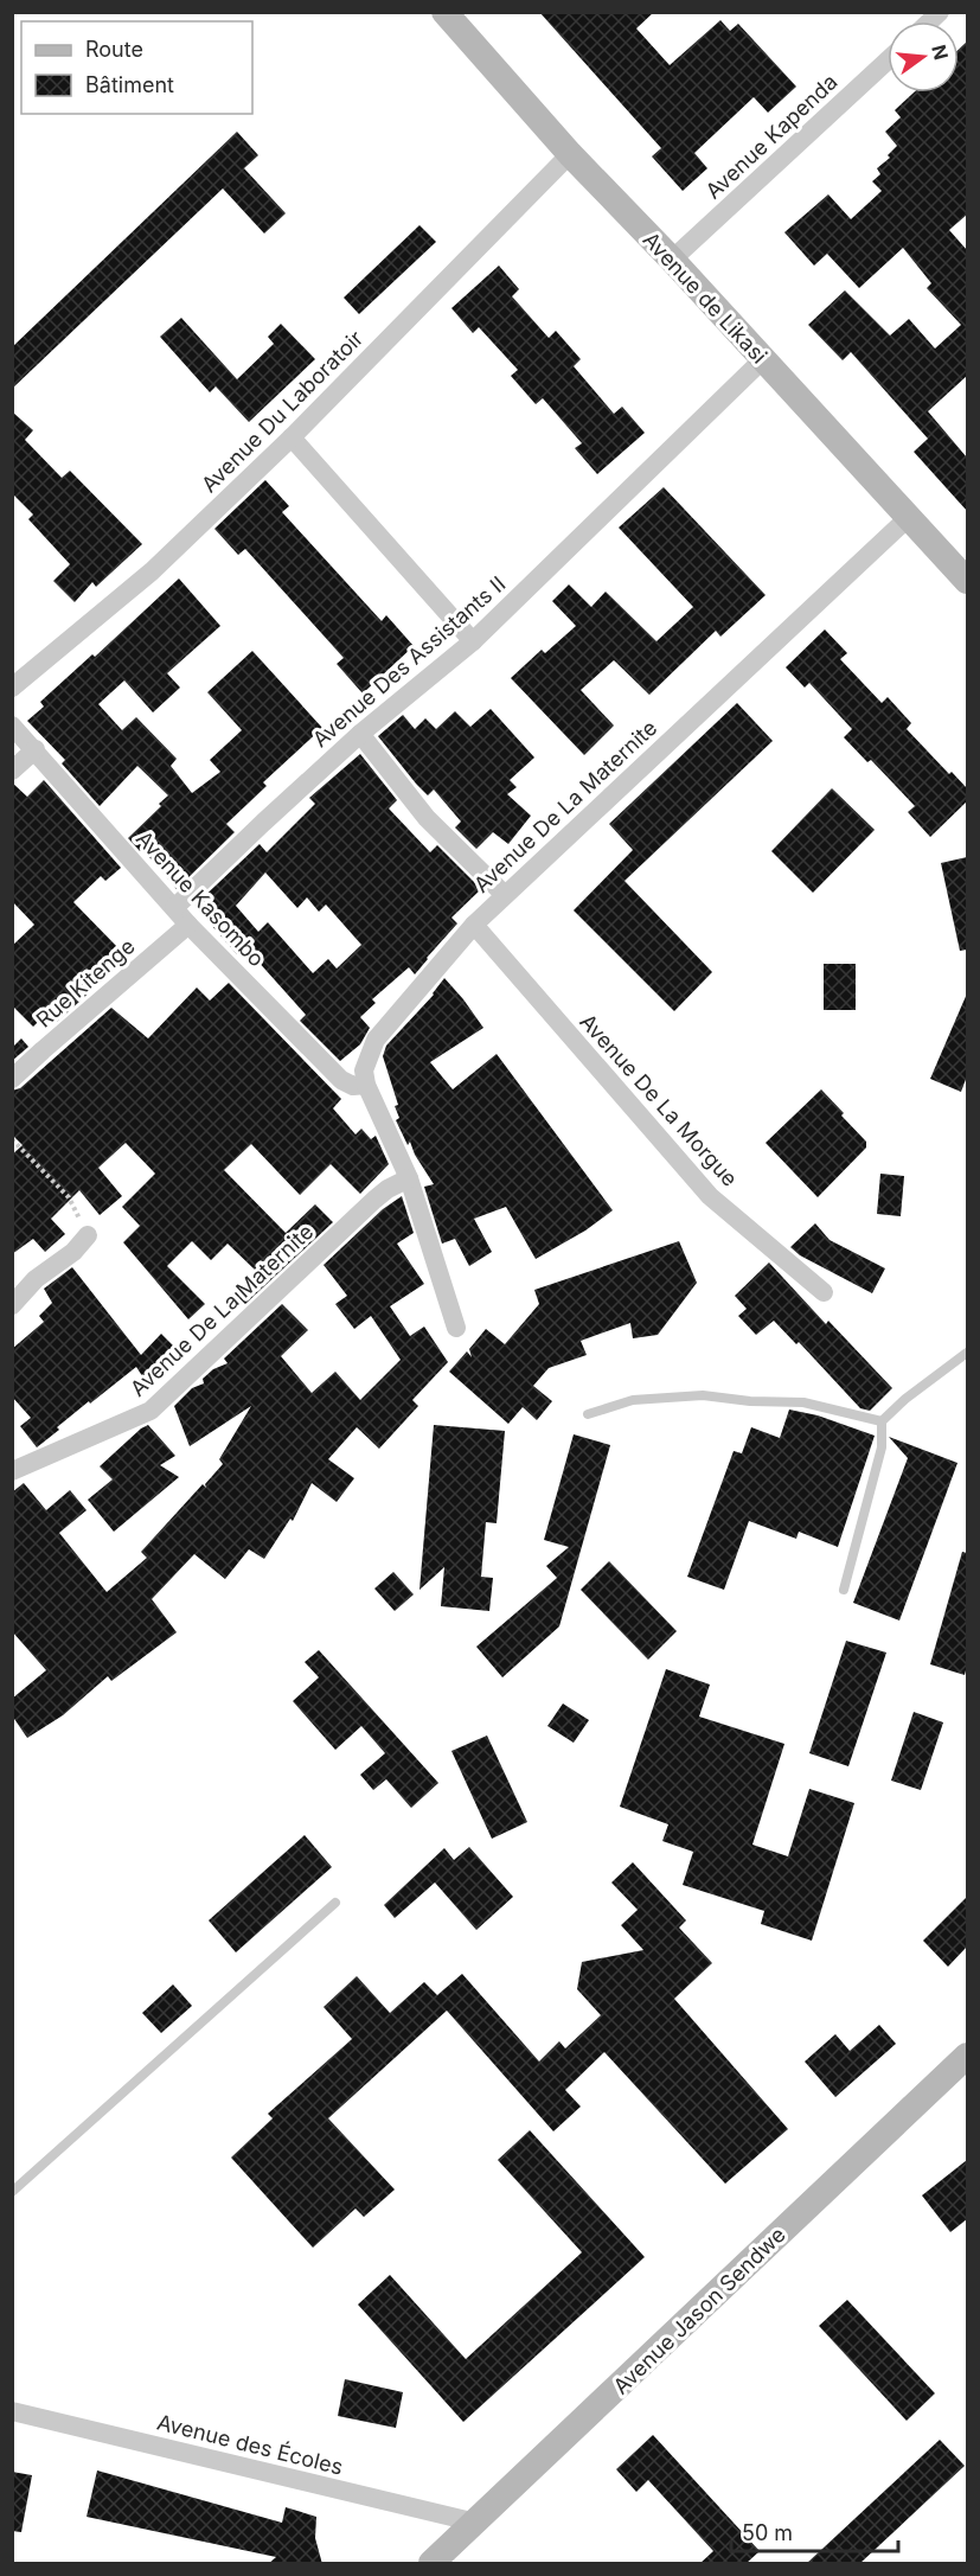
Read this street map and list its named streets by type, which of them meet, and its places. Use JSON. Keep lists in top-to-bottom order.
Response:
{
  "streets": {
    "main road": ["Avenue de Likasi", "Avenue Jason Sendwe"],
    "street": [
      "Avenue Kapenda",
      "Avenue Du Laboratoir",
      "Avenue Des Assistants II",
      "Avenue De La Maternite",
      "Avenue Kasombo",
      "Rue Kitenge",
      "Avenue De La Morgue",
      "Avenue des Écoles"
    ]
  },
  "crossings": [
    ["Avenue Kapenda", "Avenue de Likasi"],
    ["Avenue de Likasi", "Avenue Du Laboratoir"],
    ["Avenue de Likasi", "Avenue Des Assistants II"],
    ["Avenue de Likasi", "Avenue De La Maternite"],
    ["Avenue Des Assistants II", "Avenue Kasombo"],
    ["Avenue De La Maternite", "Avenue Kasombo"],
    ["Avenue De La Maternite", "Avenue De La Morgue"],
    ["Avenue Kasombo", "Rue Kitenge"],
    ["Avenue Jason Sendwe", "Avenue des Écoles"]
  ],
  "legend": ["Route", "Bâtiment"],
  "scale_bar": "50 m",
  "north": "right"
}
